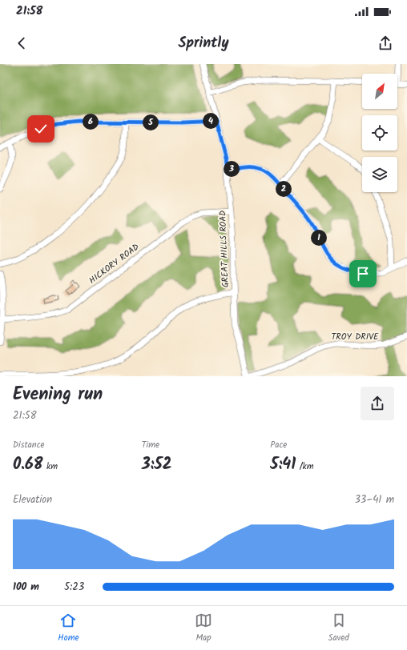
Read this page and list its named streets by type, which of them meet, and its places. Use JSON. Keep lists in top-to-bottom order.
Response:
{
  "streets": {
    "street": ["GREAT HILLS ROAD", "HICKORY ROAD", "TROY DRIVE"]
  },
  "crossings": [
    ["GREAT HILLS ROAD", "HICKORY ROAD"]
  ],
  "north": "top right",
  "page": {
    "status": "21:58",
    "header": "Sprintly",
    "pins": [
      "4",
      "6",
      "5",
      "3",
      "2",
      "1"
    ],
    "heading": ["Evening run", "21:58"],
    "stats": [
      ["Distance", "0.68 km"],
      ["Time", "3:52"],
      ["Pace", "5:41 /km"]
    ],
    "chart": ["Elevation", "33–41 m"],
    "list": [
      {
        "name": "100 m",
        "note": "5:23"
      }
    ],
    "tabs": ["Home", "Map", "Saved"]
  }
}
